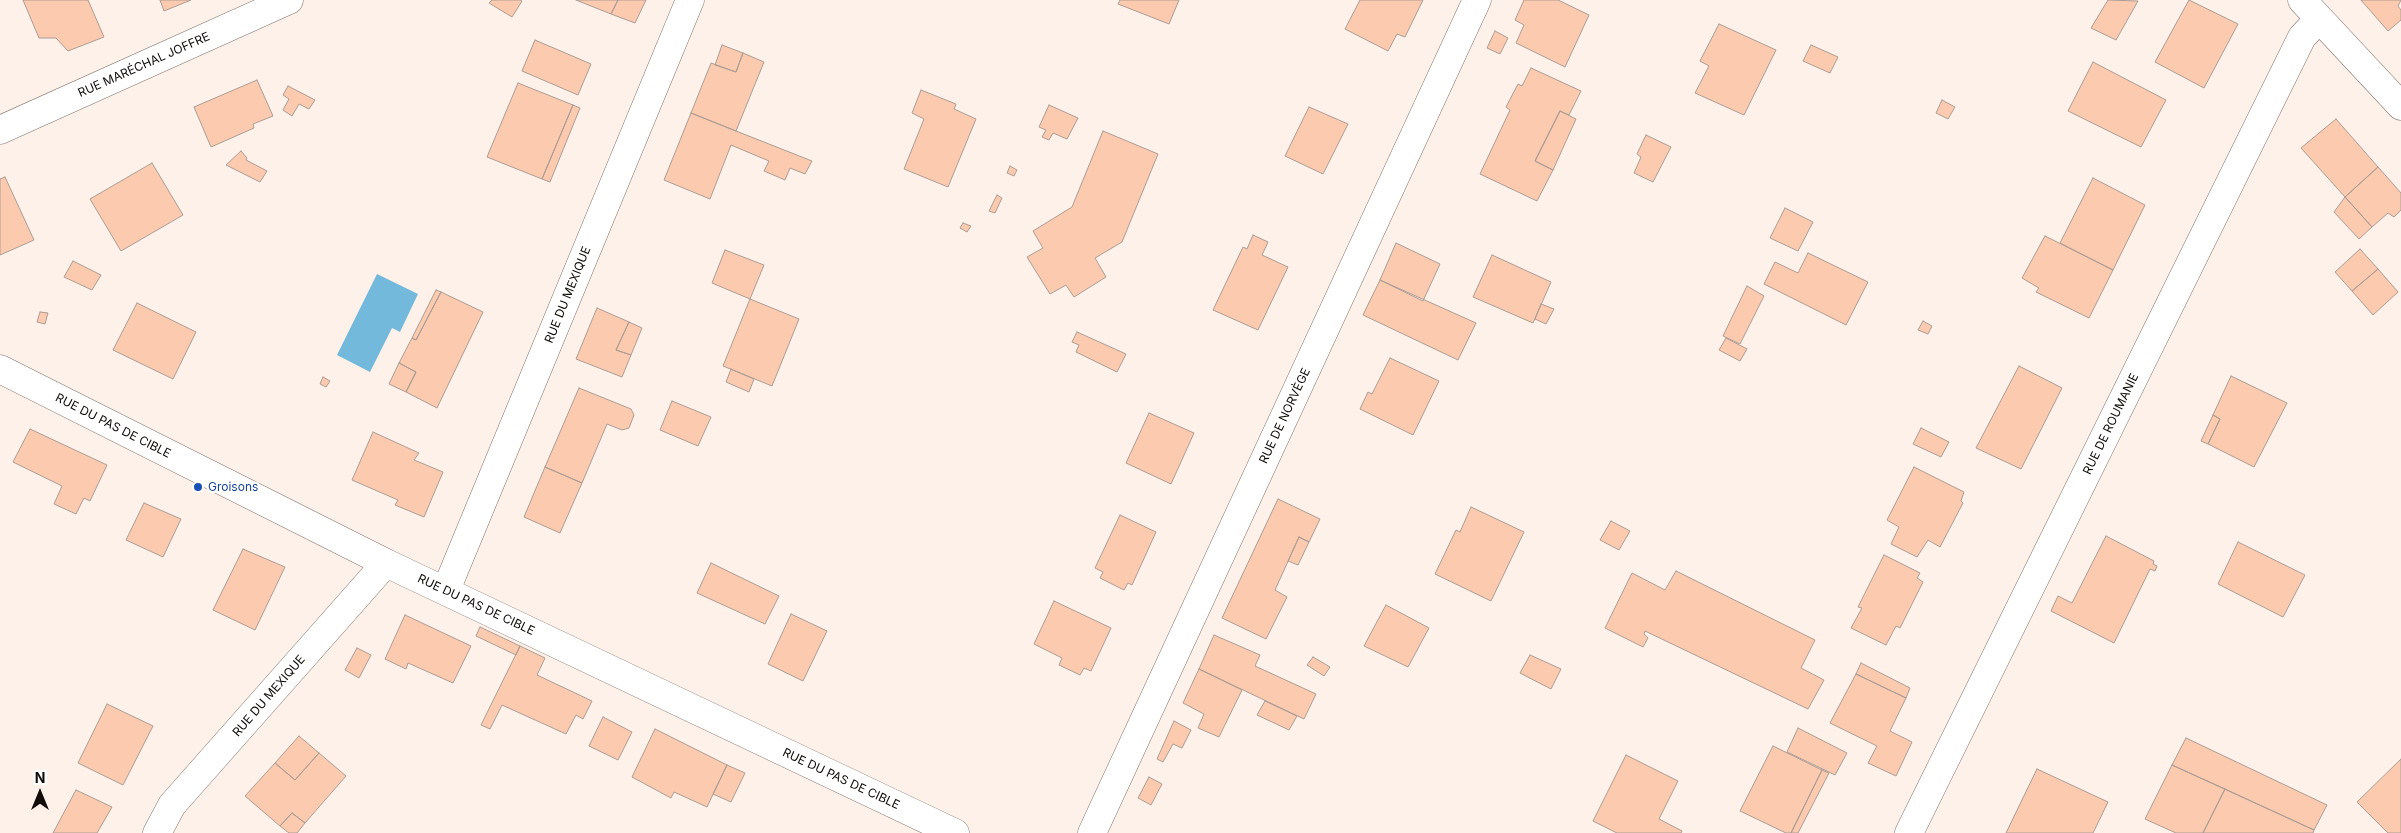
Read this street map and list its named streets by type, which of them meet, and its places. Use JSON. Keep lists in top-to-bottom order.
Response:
{
  "streets": {
    "street": [
      "RUE MARÉCHAL JOFFRE",
      "RUE DU MEXIQUE",
      "RUE DE NORVÈGE",
      "RUE DE ROUMANIE",
      "RUE DU PAS DE CIBLE"
    ]
  },
  "crossings": [
    ["RUE DU MEXIQUE", "RUE DU PAS DE CIBLE"]
  ],
  "places": ["Groisons"],
  "north": "top"
}
